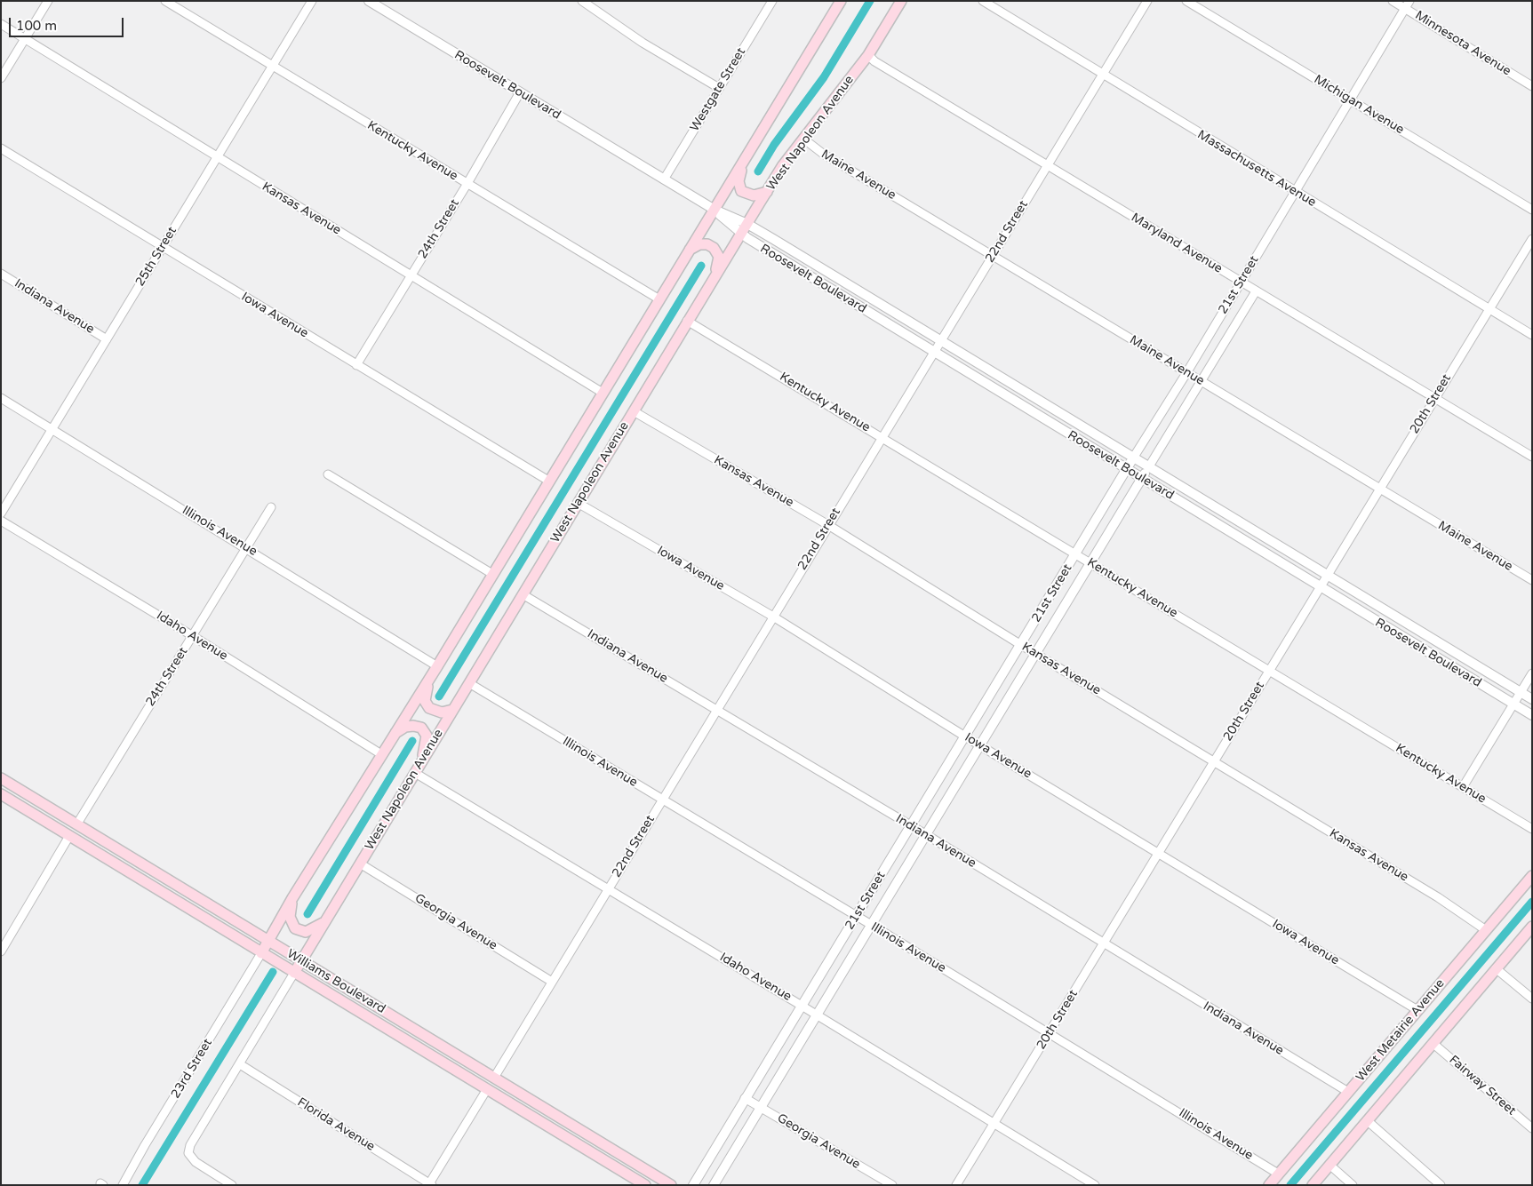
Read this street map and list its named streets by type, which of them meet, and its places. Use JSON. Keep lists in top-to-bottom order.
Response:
{
  "streets": {
    "main road": ["West Napoleon Avenue", "Williams Boulevard", "West Metairie Avenue"],
    "street": [
      "Minnesota Avenue",
      "Roosevelt Boulevard",
      "Westgate Street",
      "Michigan Avenue",
      "Kentucky Avenue",
      "Massachusetts Avenue",
      "Maine Avenue",
      "Kansas Avenue",
      "24th Street",
      "22nd Street",
      "Maryland Avenue",
      "25th Street",
      "21st Street",
      "Indiana Avenue",
      "Iowa Avenue",
      "20th Street",
      "Illinois Avenue",
      "Idaho Avenue",
      "Georgia Avenue",
      "23rd Street",
      "Fairway Street",
      "Florida Avenue"
    ]
  },
  "crossings": [
    ["Minnesota Avenue", "21st Street"],
    ["Roosevelt Boulevard", "Westgate Street"],
    ["Roosevelt Boulevard", "West Napoleon Avenue"],
    ["Roosevelt Boulevard", "24th Street"],
    ["Roosevelt Boulevard", "22nd Street"],
    ["Roosevelt Boulevard", "21st Street"],
    ["Roosevelt Boulevard", "20th Street"],
    ["Michigan Avenue", "21st Street"],
    ["West Napoleon Avenue", "Kentucky Avenue"],
    ["West Napoleon Avenue", "Maine Avenue"],
    ["West Napoleon Avenue", "Kansas Avenue"],
    ["West Napoleon Avenue", "Maryland Avenue"],
    ["West Napoleon Avenue", "Indiana Avenue"],
    ["West Napoleon Avenue", "Iowa Avenue"],
    ["West Napoleon Avenue", "Illinois Avenue"],
    ["West Napoleon Avenue", "Idaho Avenue"],
    ["West Napoleon Avenue", "Georgia Avenue"],
    ["West Napoleon Avenue", "Williams Boulevard"],
    ["Kentucky Avenue", "24th Street"],
    ["Kentucky Avenue", "22nd Street"],
    ["Kentucky Avenue", "25th Street"],
    ["Kentucky Avenue", "21st Street"],
    ["Kentucky Avenue", "20th Street"],
    ["Massachusetts Avenue", "22nd Street"],
    ["Massachusetts Avenue", "21st Street"],
    ["Massachusetts Avenue", "20th Street"],
    ["Maine Avenue", "22nd Street"],
    ["Maine Avenue", "21st Street"],
    ["Maine Avenue", "20th Street"],
    ["Kansas Avenue", "24th Street"],
    ["Kansas Avenue", "22nd Street"],
    ["Kansas Avenue", "25th Street"],
    ["Kansas Avenue", "21st Street"],
    ["Kansas Avenue", "20th Street"],
    ["Kansas Avenue", "West Metairie Avenue"],
    ["24th Street", "Iowa Avenue"],
    ["24th Street", "Illinois Avenue"],
    ["24th Street", "Idaho Avenue"],
    ["24th Street", "Williams Boulevard"],
    ["22nd Street", "Maryland Avenue"],
    ["22nd Street", "Indiana Avenue"],
    ["22nd Street", "Iowa Avenue"],
    ["22nd Street", "Illinois Avenue"],
    ["22nd Street", "Idaho Avenue"],
    ["22nd Street", "Georgia Avenue"],
    ["22nd Street", "Williams Boulevard"],
    ["Maryland Avenue", "21st Street"],
    ["Maryland Avenue", "20th Street"],
    ["25th Street", "Indiana Avenue"],
    ["25th Street", "Iowa Avenue"],
    ["25th Street", "Illinois Avenue"],
    ["21st Street", "Indiana Avenue"],
    ["21st Street", "Iowa Avenue"],
    ["21st Street", "Illinois Avenue"],
    ["21st Street", "Idaho Avenue"],
    ["21st Street", "Georgia Avenue"],
    ["Indiana Avenue", "20th Street"],
    ["Indiana Avenue", "West Metairie Avenue"],
    ["Iowa Avenue", "20th Street"],
    ["Iowa Avenue", "West Metairie Avenue"],
    ["20th Street", "Illinois Avenue"],
    ["20th Street", "Idaho Avenue"],
    ["Illinois Avenue", "West Metairie Avenue"],
    ["Williams Boulevard", "23rd Street"]
  ],
  "scale_bar": "100 m"
}
